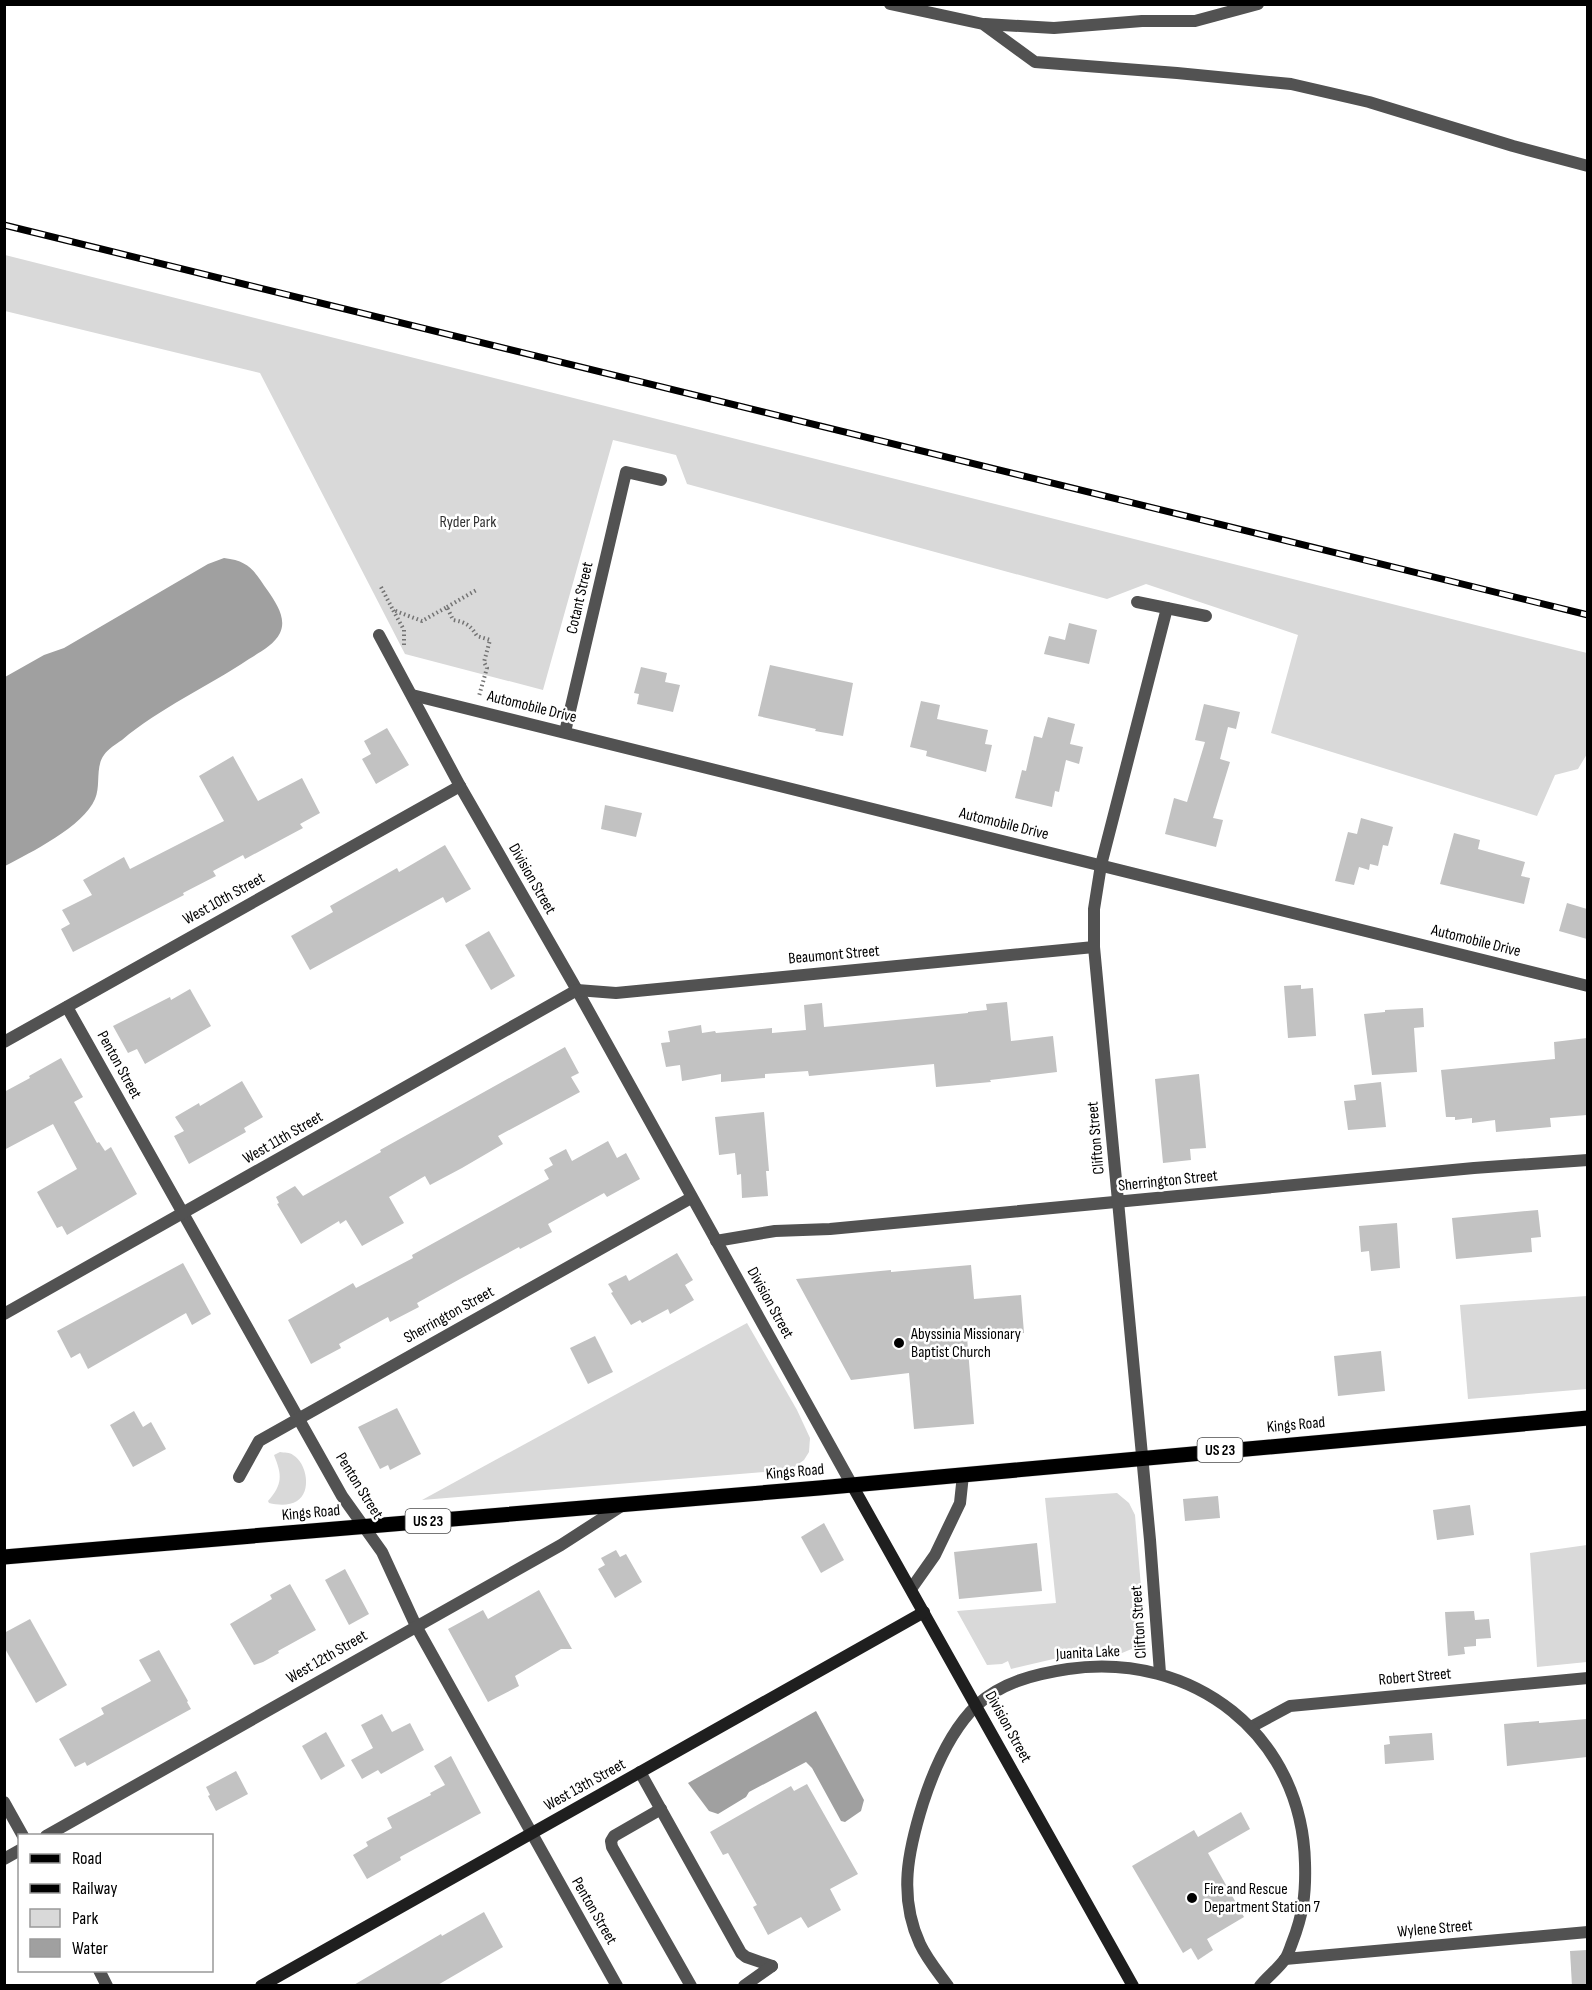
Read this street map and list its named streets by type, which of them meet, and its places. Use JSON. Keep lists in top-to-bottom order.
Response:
{
  "streets": {
    "main road": ["Kings Road", "US 23"],
    "street": [
      "Cotant Street",
      "Automobile Drive",
      "Division Street",
      "West 10th Street",
      "Beaumont Street",
      "Penton Street",
      "West 11th Street",
      "Clifton Street",
      "Sherrington Street",
      "Juanita Lake",
      "West 12th Street",
      "Robert Street",
      "West 13th Street",
      "Wylene Street"
    ]
  },
  "crossings": [
    ["Cotant Street", "Automobile Drive"],
    ["Automobile Drive", "Division Street"],
    ["Automobile Drive", "Clifton Street"],
    ["Division Street", "West 10th Street"],
    ["Division Street", "Beaumont Street"],
    ["Division Street", "West 11th Street"],
    ["Division Street", "Sherrington Street"],
    ["Division Street", "Kings Road"],
    ["Division Street", "Juanita Lake"],
    ["Division Street", "West 13th Street"],
    ["West 10th Street", "Penton Street"],
    ["Beaumont Street", "West 11th Street"],
    ["Beaumont Street", "Clifton Street"],
    ["Penton Street", "West 11th Street"],
    ["Penton Street", "Sherrington Street"],
    ["Penton Street", "Kings Road"],
    ["Penton Street", "West 12th Street"],
    ["Penton Street", "West 13th Street"],
    ["Clifton Street", "Sherrington Street"],
    ["Clifton Street", "Kings Road"],
    ["Clifton Street", "Juanita Lake"],
    ["Kings Road", "West 12th Street"],
    ["Juanita Lake", "Robert Street"],
    ["Juanita Lake", "Wylene Street"]
  ],
  "parks": ["Ryder Park"],
  "places": ["Abyssinia Missionary Baptist Church", "Fire and Rescue Department Station 7"],
  "legend": [
    "Road",
    "Railway",
    "Park",
    "Water"
  ]
}
